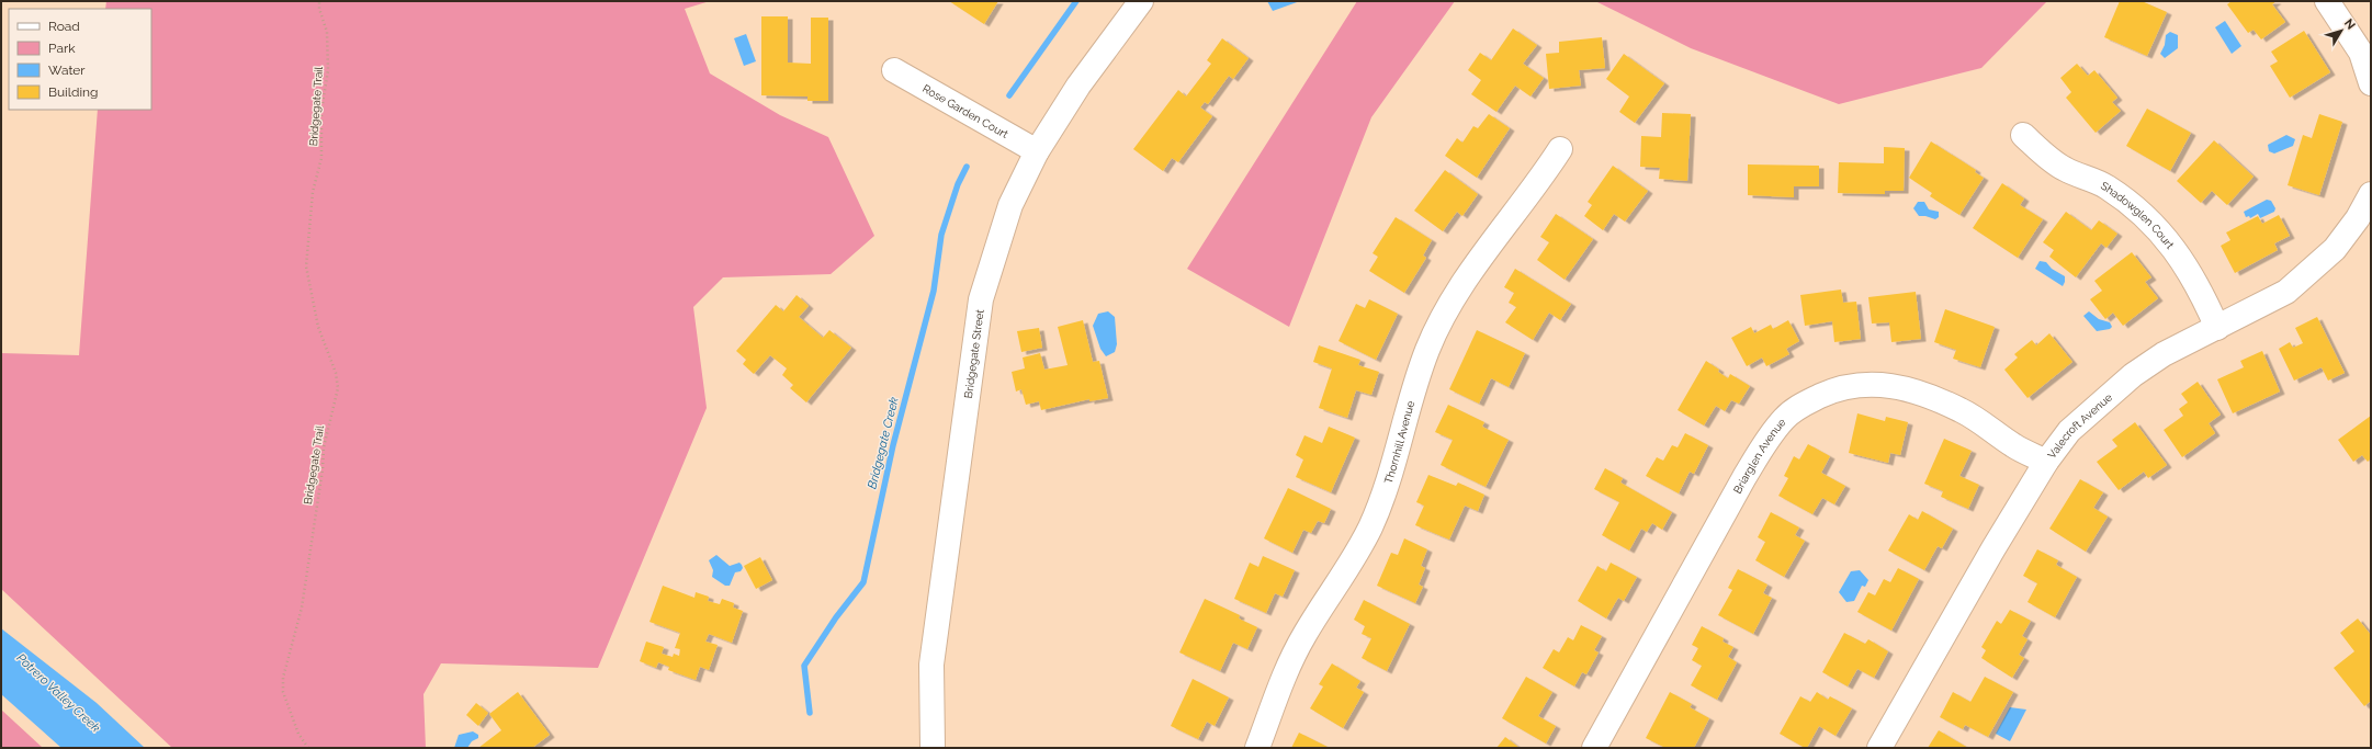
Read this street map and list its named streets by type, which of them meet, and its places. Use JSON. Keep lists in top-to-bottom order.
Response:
{
  "streets": {
    "street": [
      "Rose Garden Court",
      "Shadowglen Court",
      "Bridgegate Street",
      "Valecroft Avenue",
      "Thornhill Avenue",
      "Briarglen Avenue"
    ],
    "path": ["Bridgegate Trail"]
  },
  "crossings": [
    ["Rose Garden Court", "Bridgegate Street"],
    ["Shadowglen Court", "Valecroft Avenue"],
    ["Valecroft Avenue", "Briarglen Avenue"]
  ],
  "water": ["Bridgegate Creek", "Potrero Valley Creek"],
  "legend": [
    "Road",
    "Park",
    "Water",
    "Building"
  ],
  "north": "top right"
}
